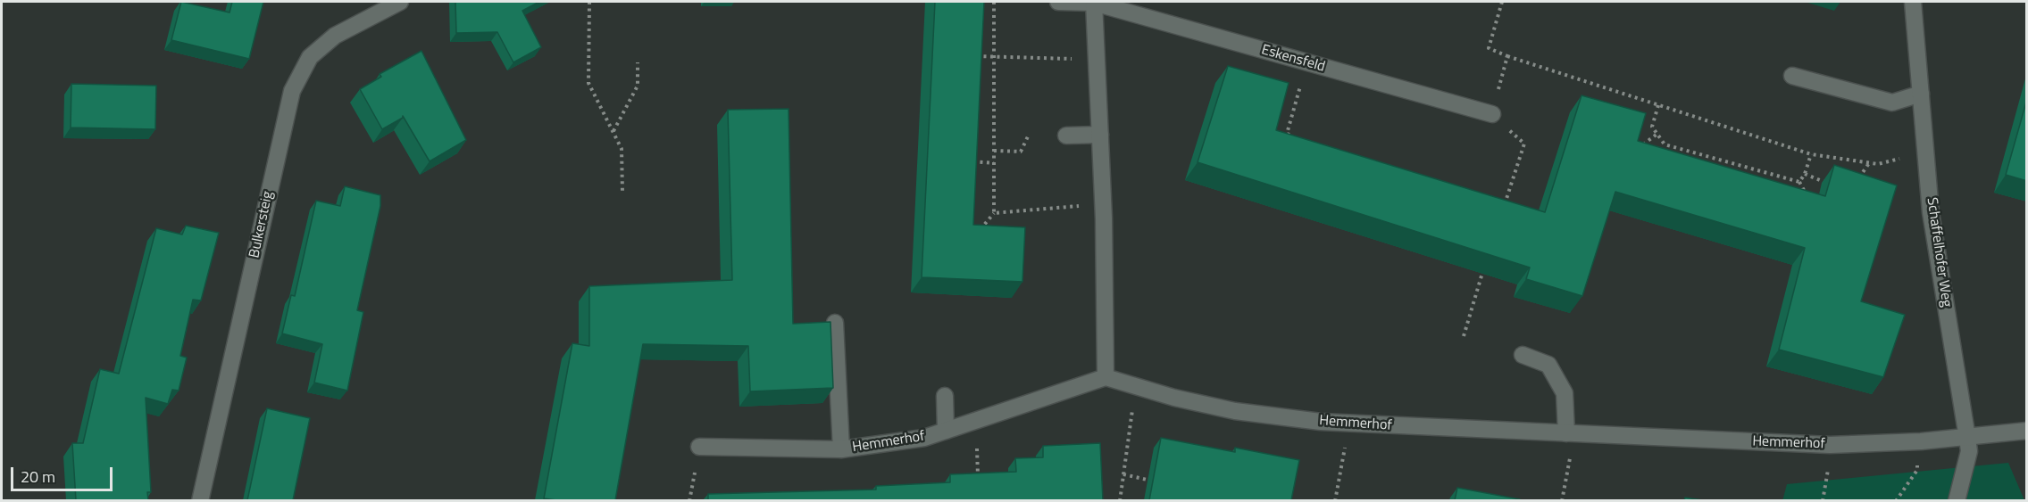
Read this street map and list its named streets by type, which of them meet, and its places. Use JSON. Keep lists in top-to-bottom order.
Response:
{
  "streets": {
    "street": [
      "Eskensfeld",
      "Bulkersteig",
      "Schaffelhofer Weg",
      "Hemmerhof"
    ]
  },
  "crossings": [
    ["Schaffelhofer Weg", "Hemmerhof"]
  ],
  "scale_bar": "20 m"
}
